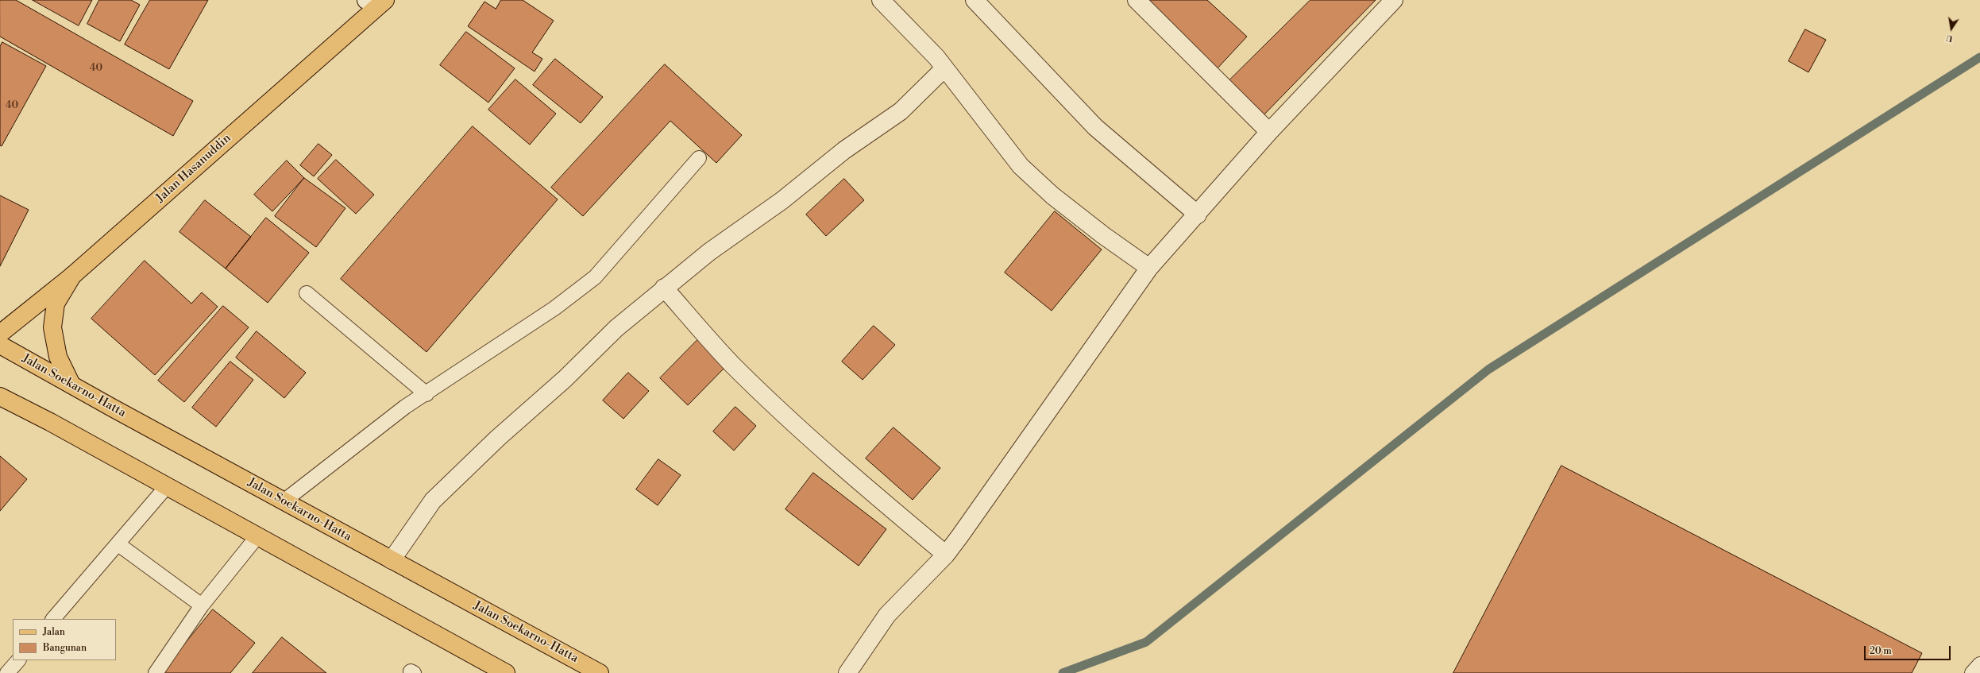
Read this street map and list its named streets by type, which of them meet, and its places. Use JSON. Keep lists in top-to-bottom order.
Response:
{
  "streets": {
    "main road": ["Jalan Hasanuddin", "Jalan Soekarno-Hatta"]
  },
  "house_numbers": ["40", "40"],
  "legend": ["Jalan", "Bangunan"],
  "scale_bar": "20 m",
  "north": "bottom"
}
